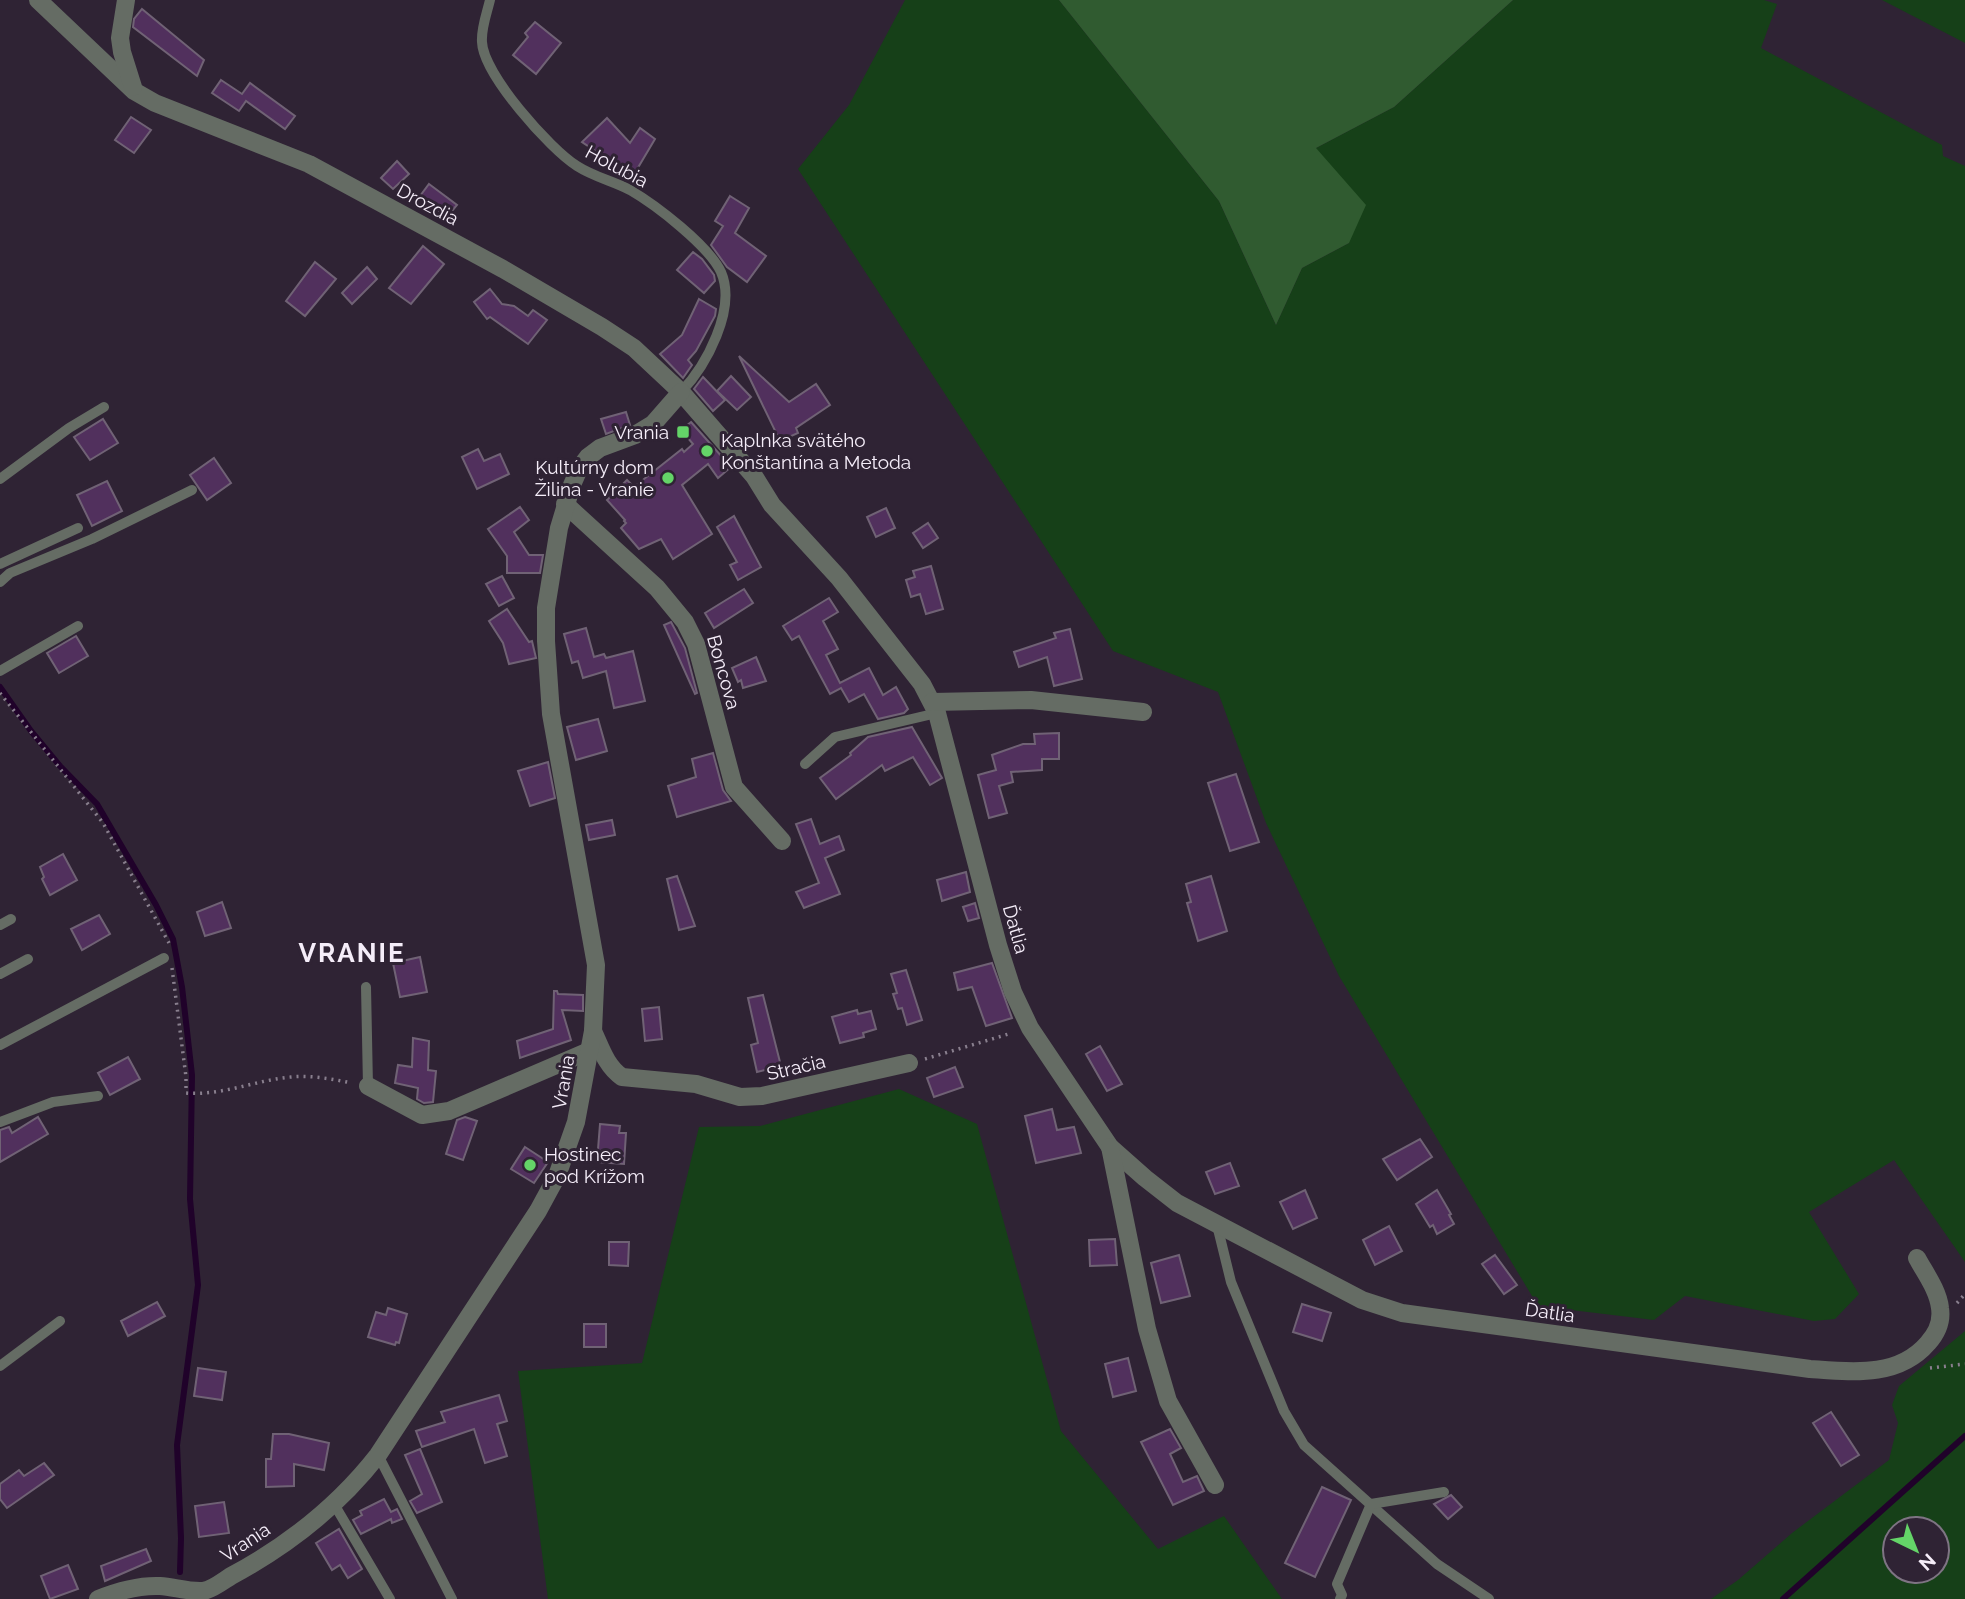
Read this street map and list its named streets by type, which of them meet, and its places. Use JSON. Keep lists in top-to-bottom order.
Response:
{
  "streets": {
    "street": [
      "Drozdia",
      "Boncova",
      "Ďatlia",
      "Stračia",
      "Vrania"
    ],
    "lane": ["Holubia"]
  },
  "crossings": [
    ["Holubia", "Drozdia"],
    ["Holubia", "Ďatlia"],
    ["Holubia", "Vrania"],
    ["Drozdia", "Ďatlia"],
    ["Drozdia", "Vrania"],
    ["Boncova", "Vrania"],
    ["Ďatlia", "Vrania"],
    ["Stračia", "Vrania"]
  ],
  "districts": ["VRANIE"],
  "places": {
    "transit": ["Vrania"],
    "other": ["Kaplnka svätého Konštantína a Metoda", "Kultúrny dom Žilina - Vranie", "Hostinec pod Krížom"]
  },
  "north": "bottom right"
}
